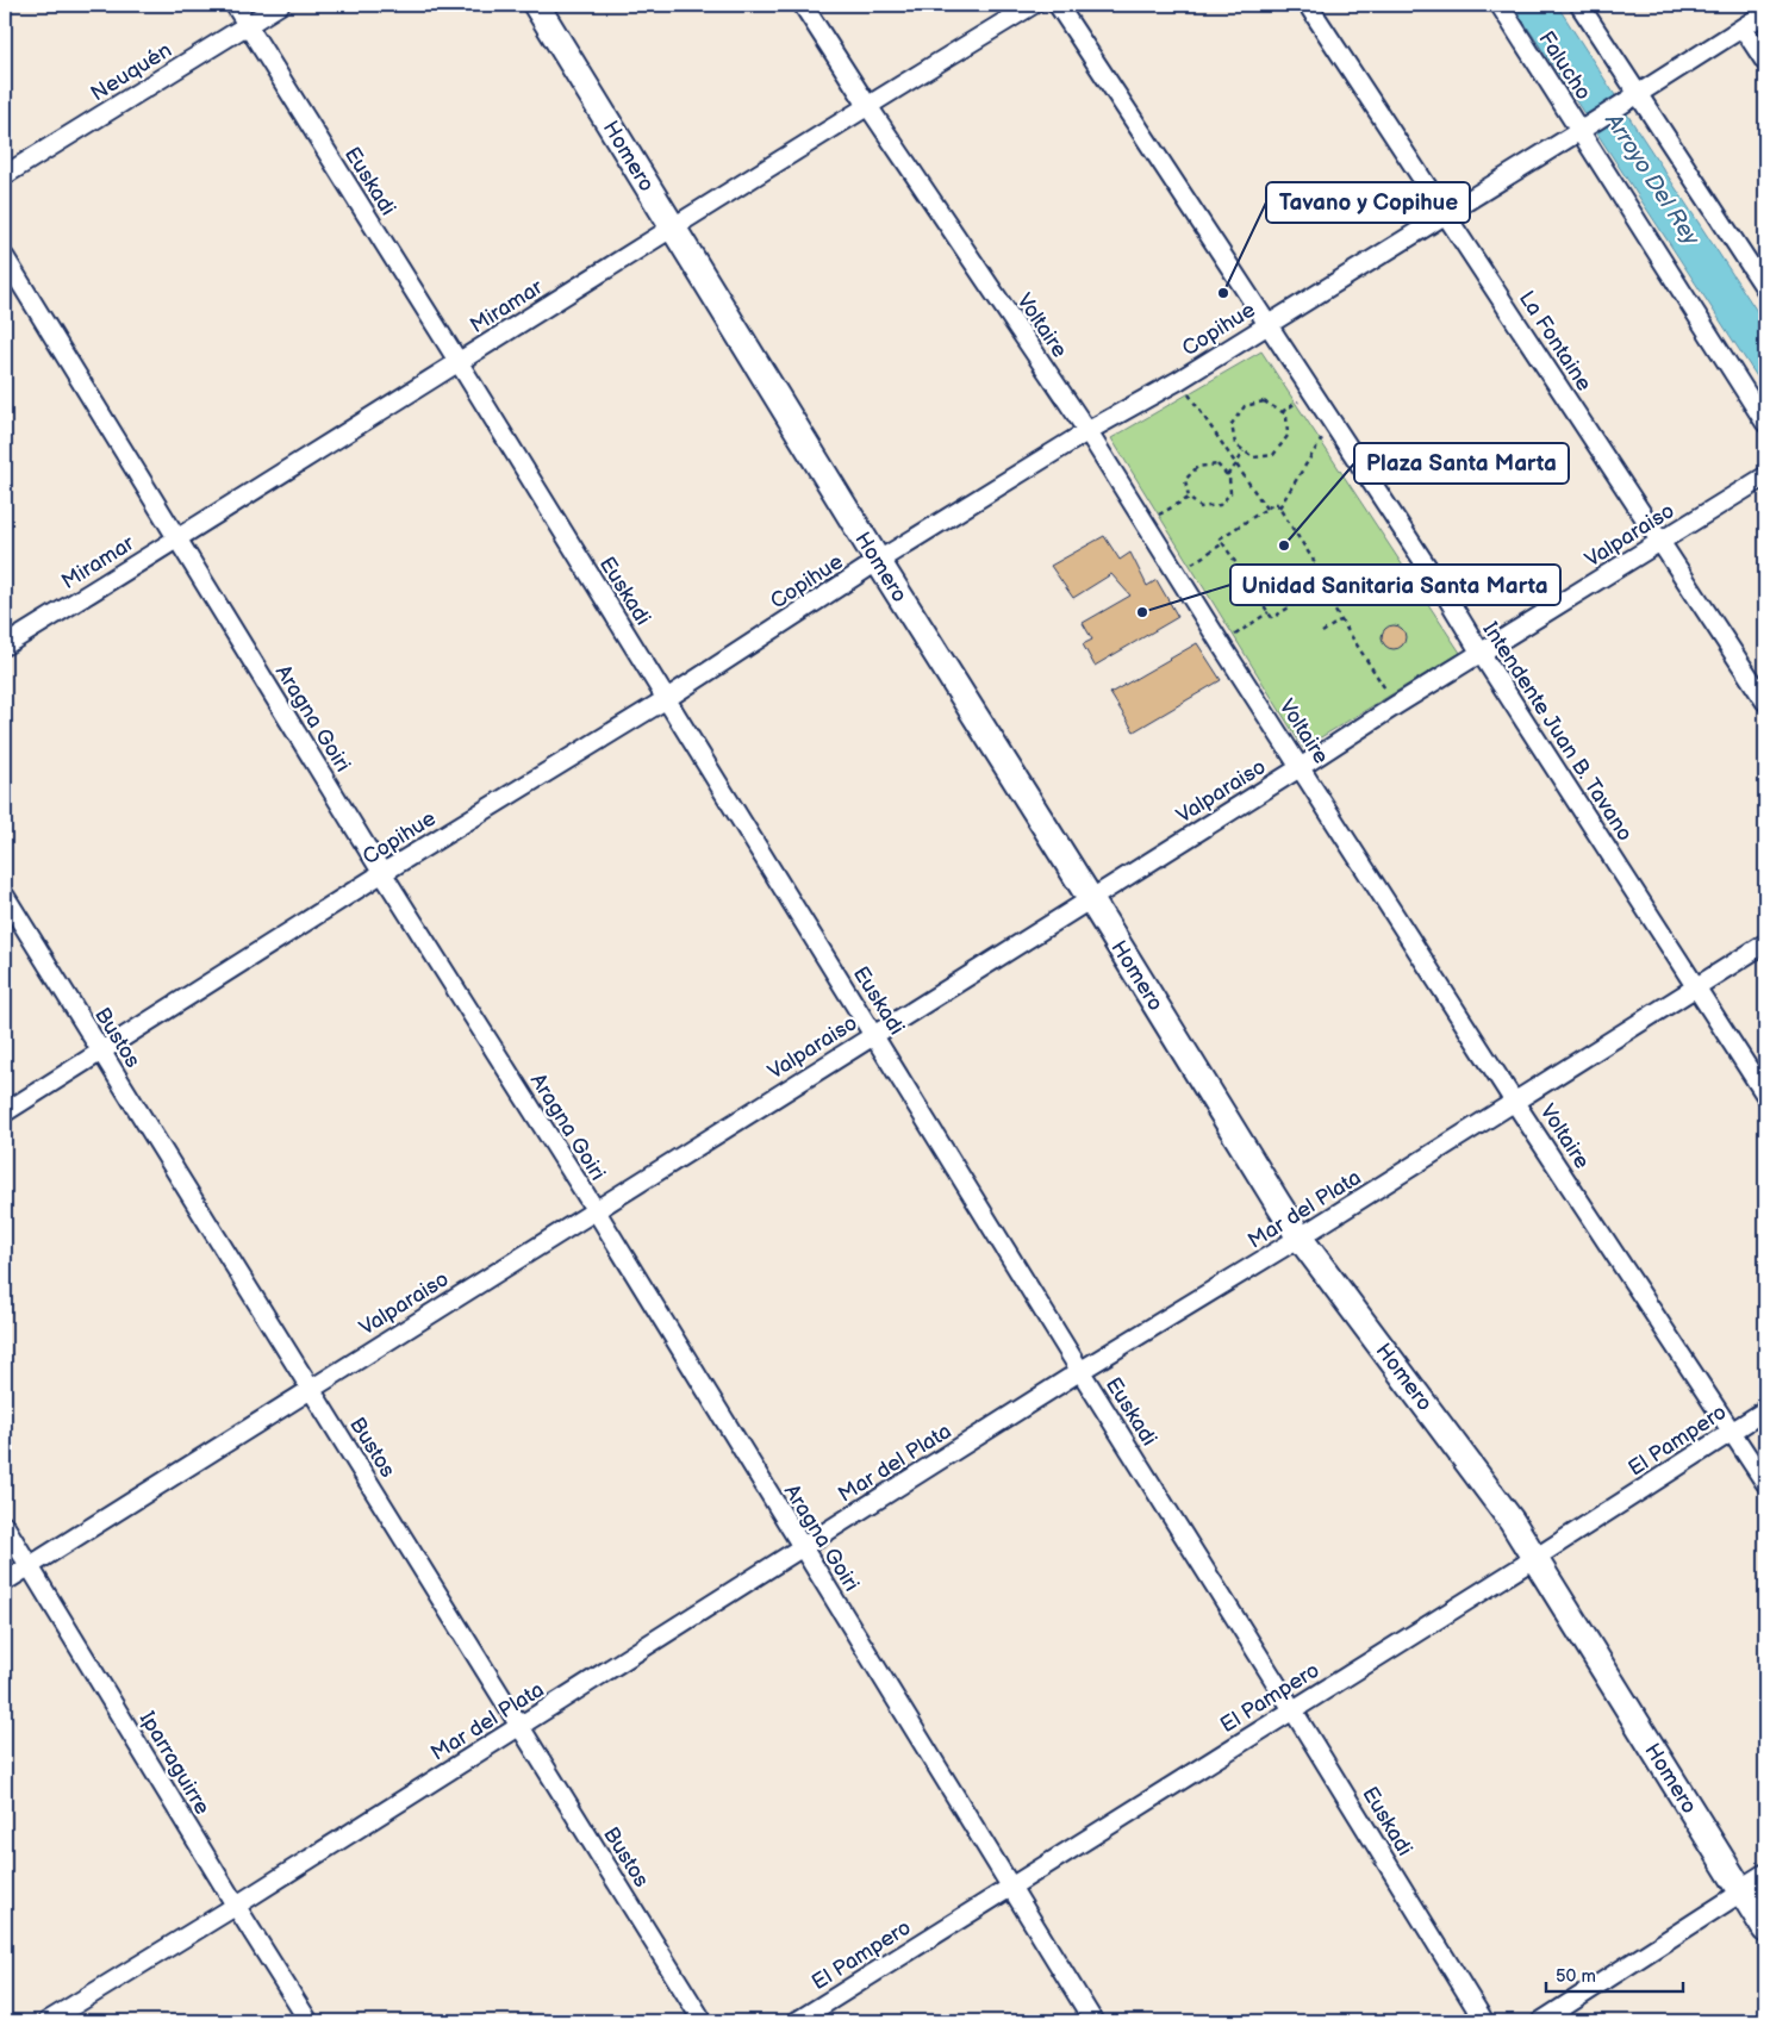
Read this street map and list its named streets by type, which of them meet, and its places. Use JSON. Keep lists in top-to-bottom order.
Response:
{
  "streets": {
    "main road": ["Homero"],
    "street": [
      "Falucho",
      "Neuquén",
      "Euskadi",
      "Miramar",
      "Voltaire",
      "Copihue",
      "La Fontaine",
      "Valparaiso",
      "Aragna Goiri",
      "Intendente Juan B. Tavano",
      "Bustos",
      "Mar del Plata",
      "El Pampero",
      "Iparraguirre"
    ]
  },
  "crossings": [
    ["Falucho", "Copihue"],
    ["Neuquén", "Euskadi"],
    ["Homero", "Miramar"],
    ["Homero", "Copihue"],
    ["Homero", "Valparaiso"],
    ["Homero", "Mar del Plata"],
    ["Homero", "El Pampero"],
    ["Euskadi", "Miramar"],
    ["Euskadi", "Copihue"],
    ["Euskadi", "Valparaiso"],
    ["Euskadi", "Mar del Plata"],
    ["Euskadi", "El Pampero"],
    ["Miramar", "Voltaire"],
    ["Miramar", "Aragna Goiri"],
    ["Voltaire", "Copihue"],
    ["Voltaire", "Valparaiso"],
    ["Voltaire", "Mar del Plata"],
    ["Voltaire", "El Pampero"],
    ["Copihue", "La Fontaine"],
    ["Copihue", "Aragna Goiri"],
    ["Copihue", "Intendente Juan B. Tavano"],
    ["Copihue", "Bustos"],
    ["La Fontaine", "Valparaiso"],
    ["Valparaiso", "Aragna Goiri"],
    ["Valparaiso", "Intendente Juan B. Tavano"],
    ["Valparaiso", "Bustos"],
    ["Valparaiso", "Iparraguirre"],
    ["Aragna Goiri", "Mar del Plata"],
    ["Aragna Goiri", "El Pampero"],
    ["Intendente Juan B. Tavano", "Mar del Plata"],
    ["Bustos", "Mar del Plata"],
    ["Mar del Plata", "Iparraguirre"]
  ],
  "water": ["Arroyo Del Rey"],
  "places": ["Tavano y Copihue", "Plaza Santa Marta", "Unidad Sanitaria Santa Marta"],
  "scale_bar": "50 m"
}
